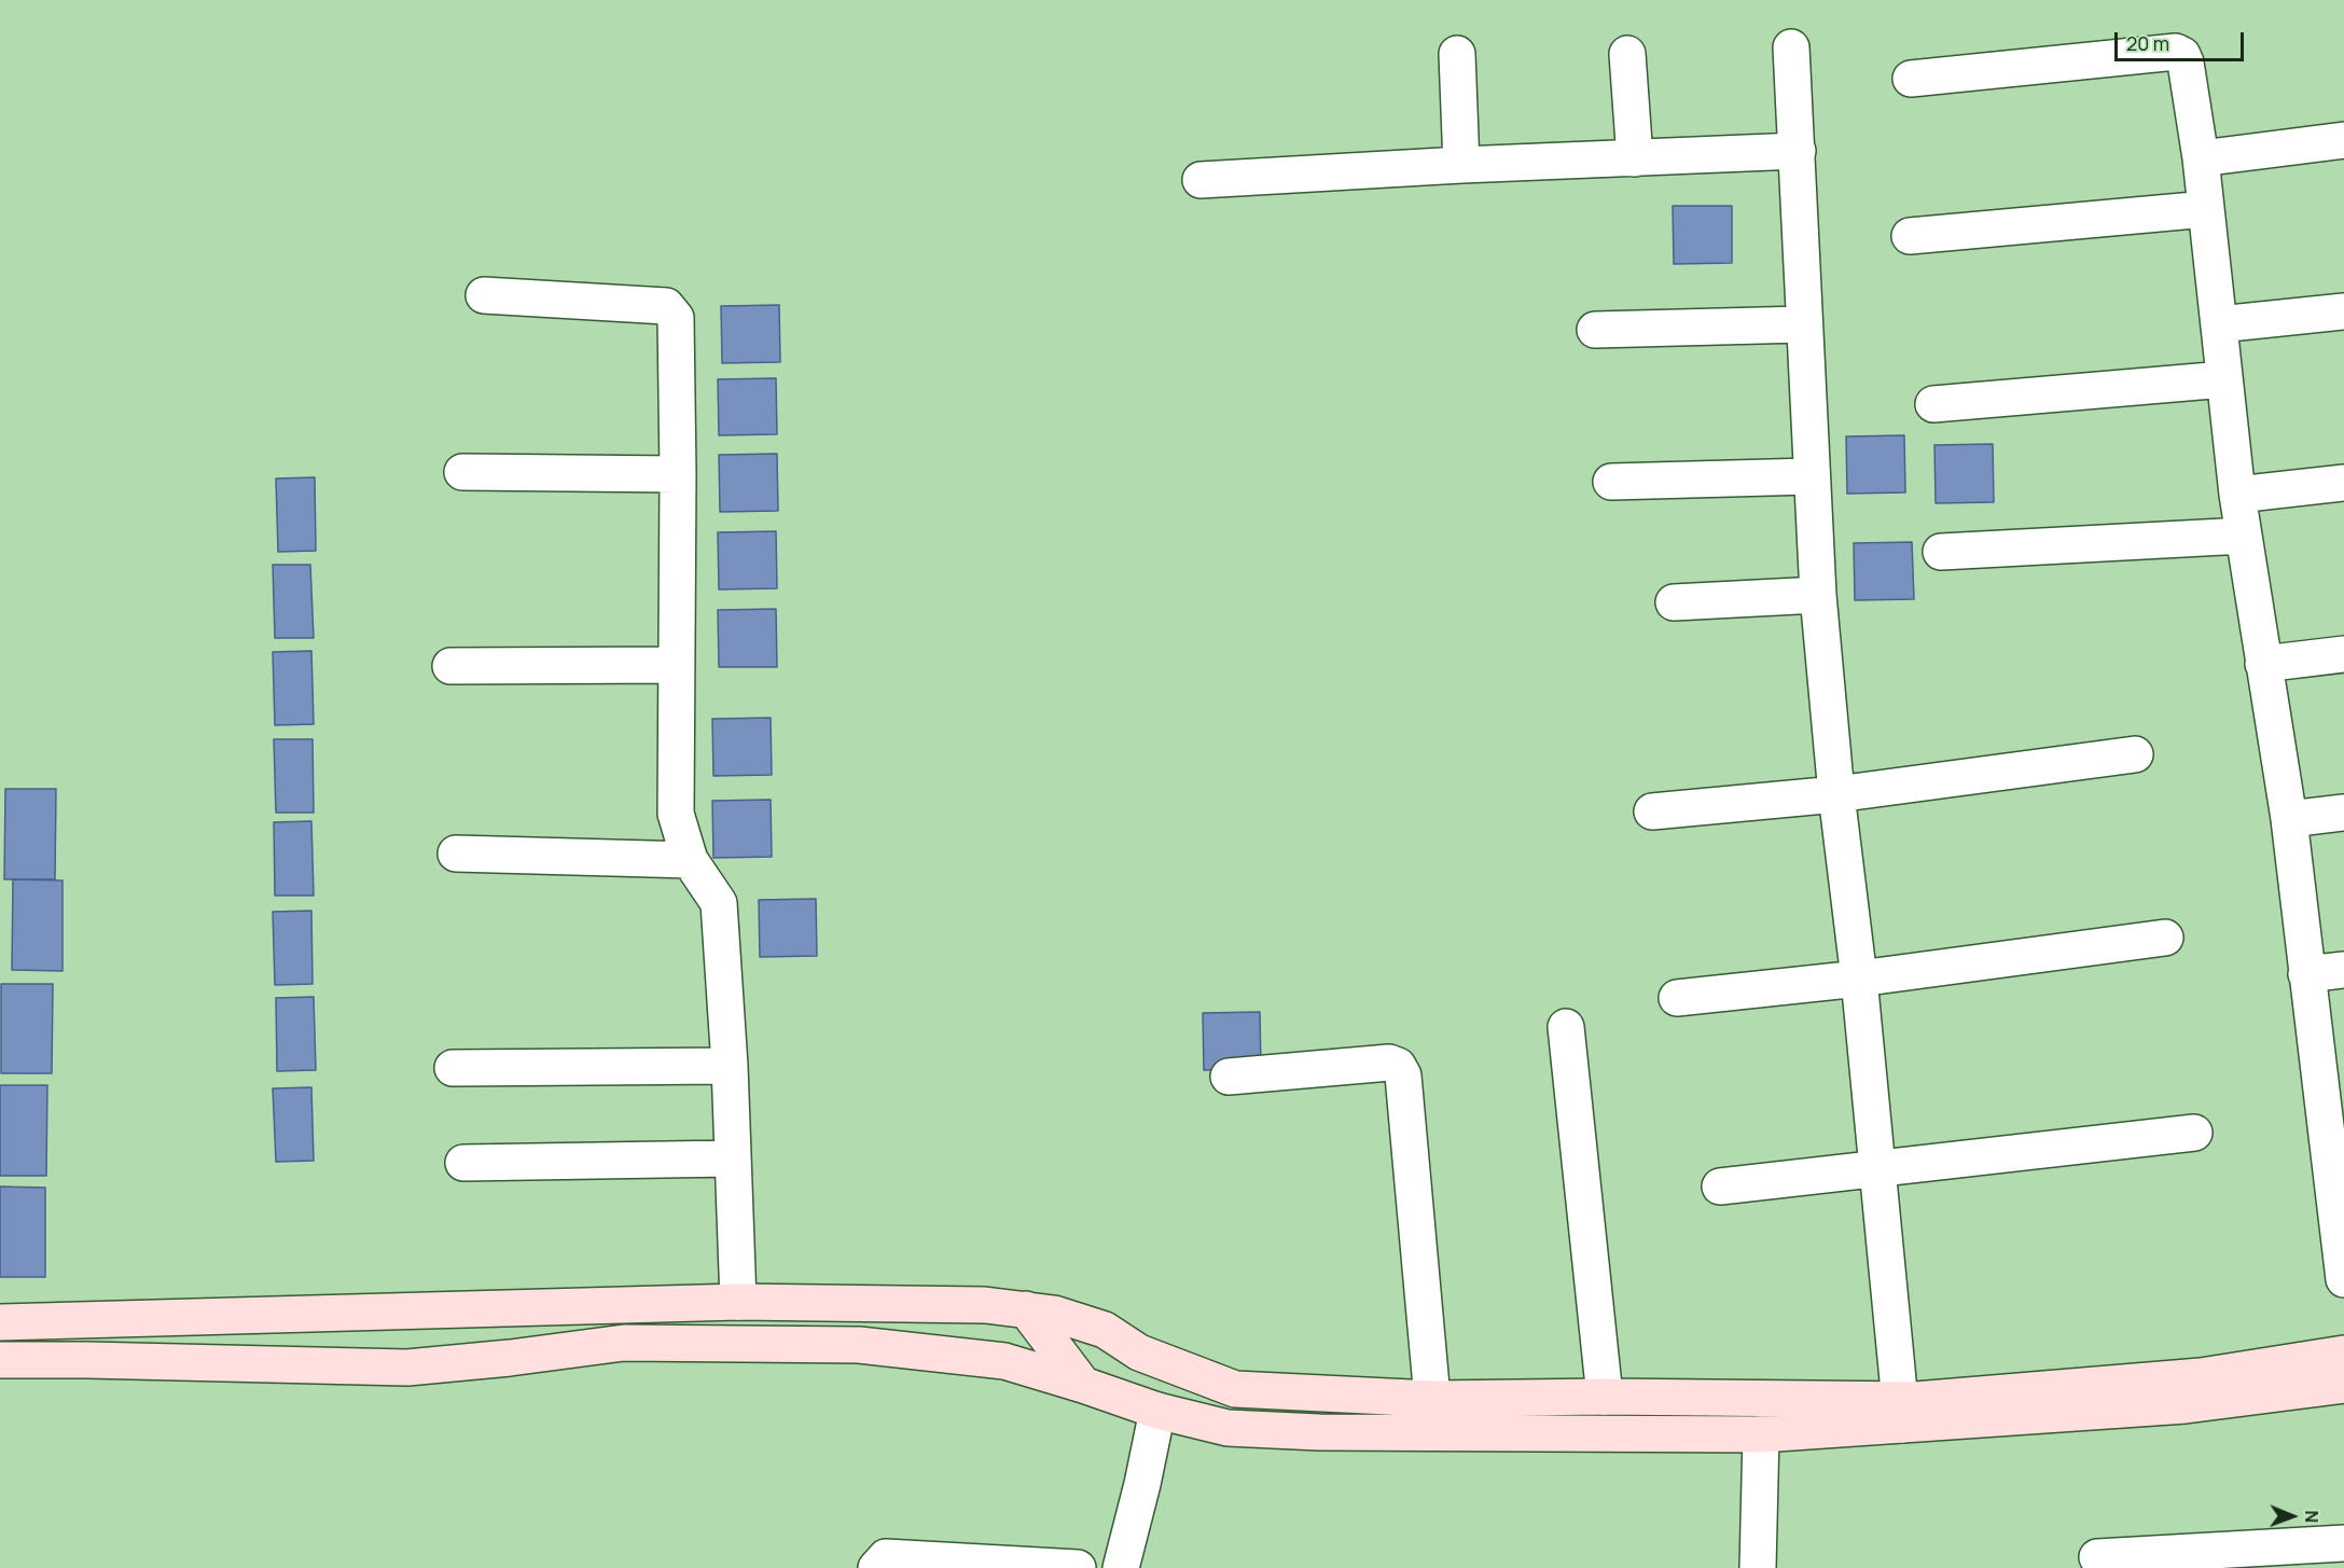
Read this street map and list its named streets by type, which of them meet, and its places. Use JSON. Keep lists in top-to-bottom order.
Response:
{
  "scale_bar": "20 m",
  "north": "right"
}
